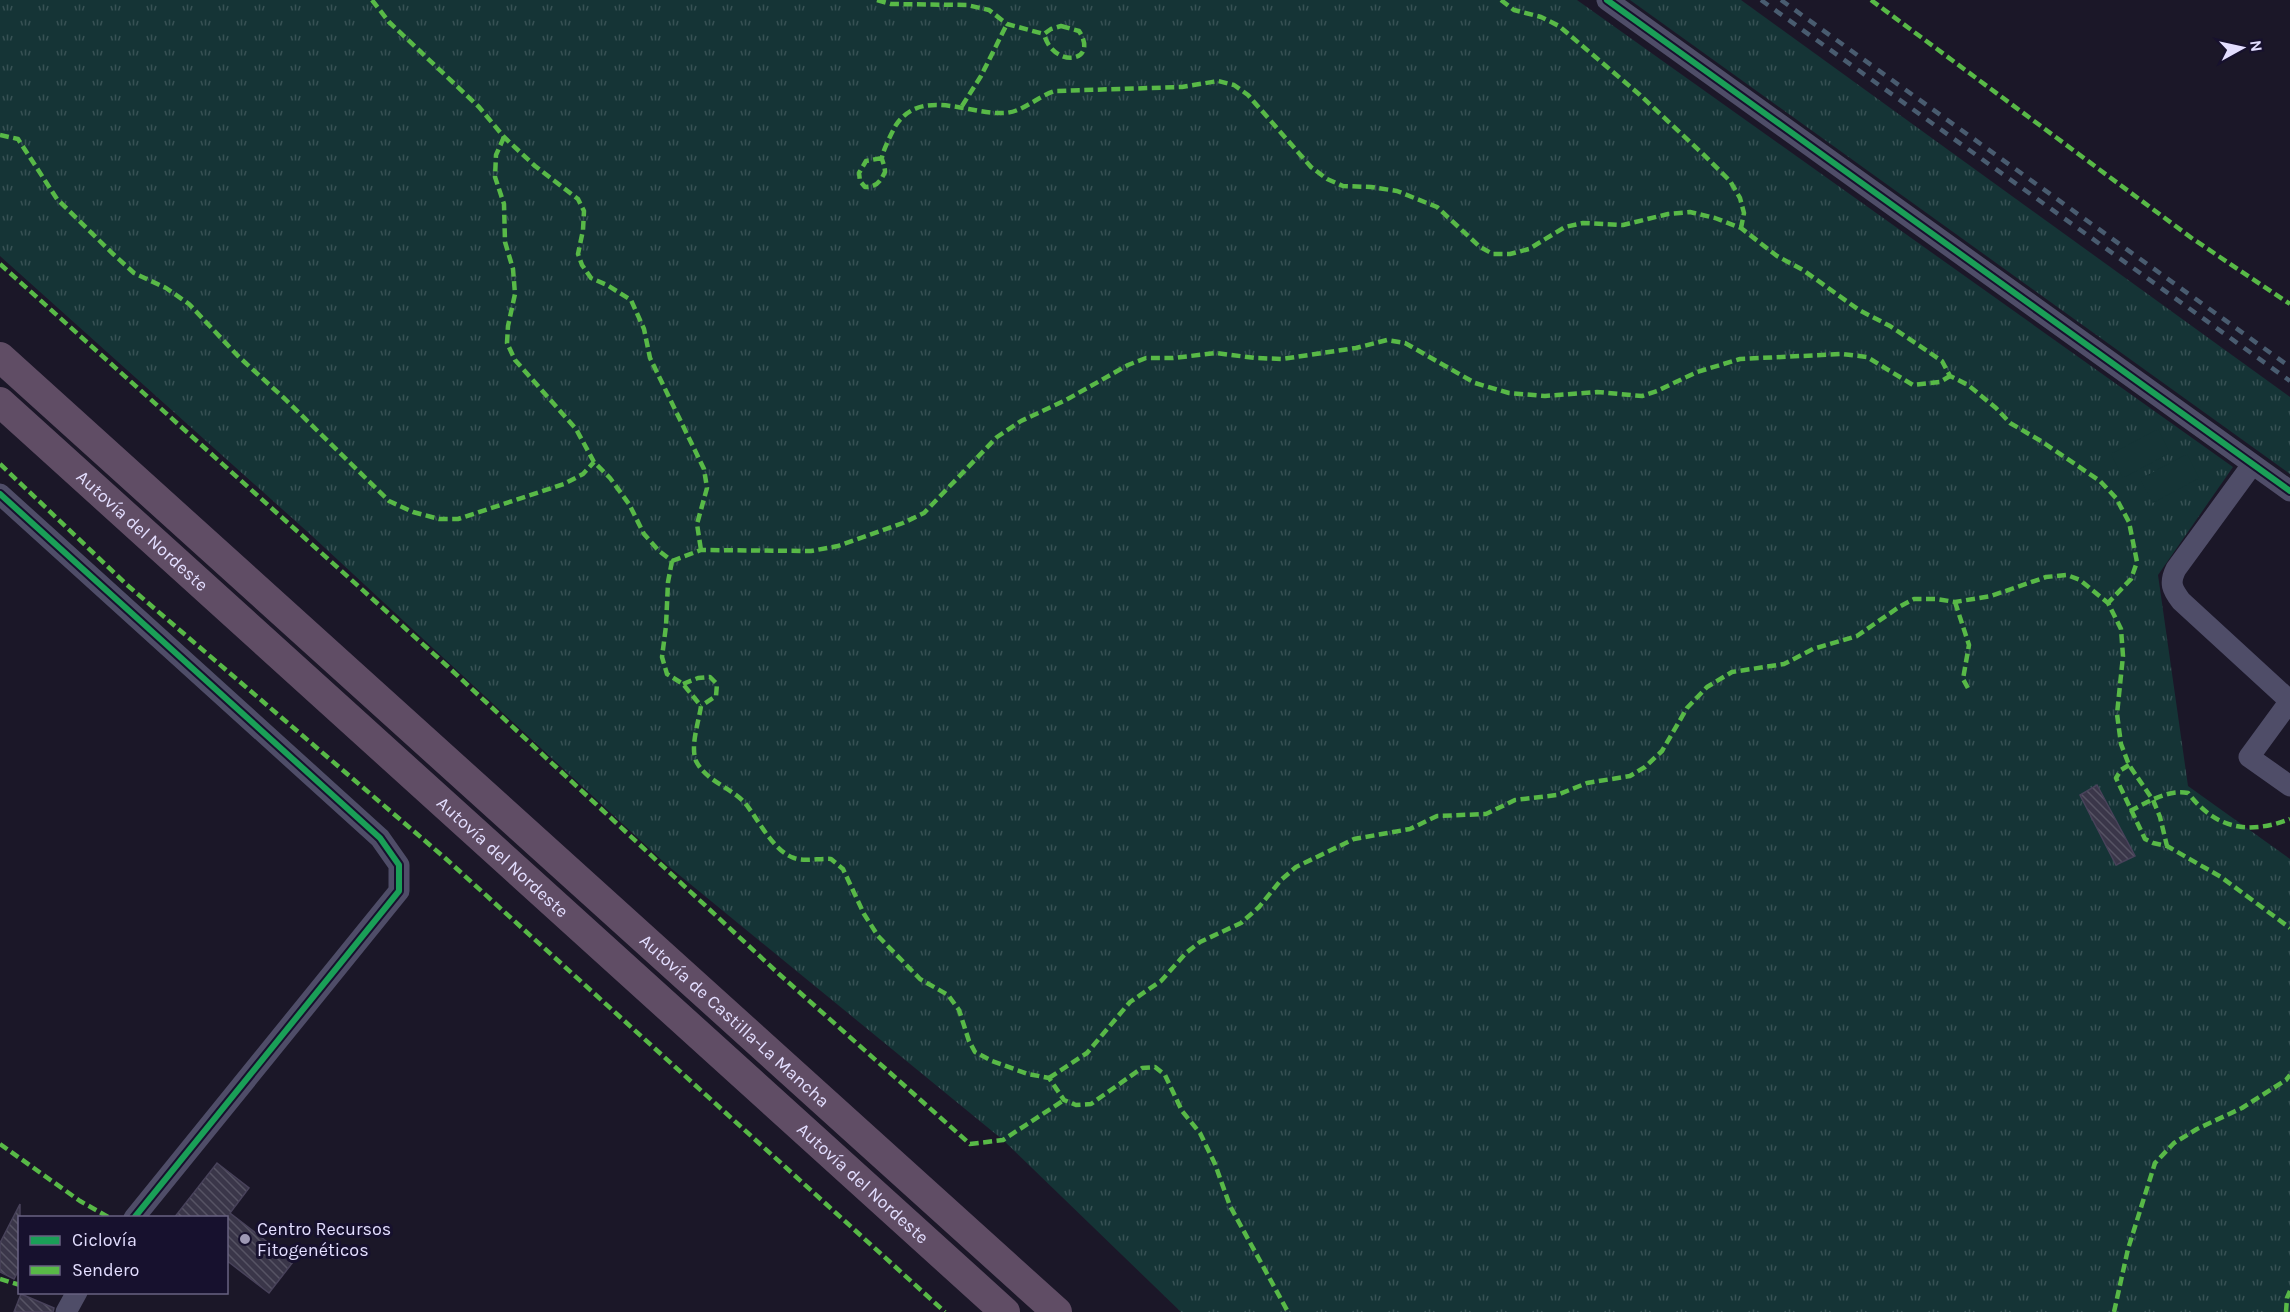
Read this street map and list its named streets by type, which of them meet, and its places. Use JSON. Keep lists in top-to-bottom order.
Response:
{
  "streets": {
    "highway": ["Autovía del Nordeste", "Autovía de Castilla-La Mancha"]
  },
  "places": ["Centro Recursos Fitogenéticos"],
  "legend": ["Ciclovía", "Sendero"],
  "north": "right"
}
